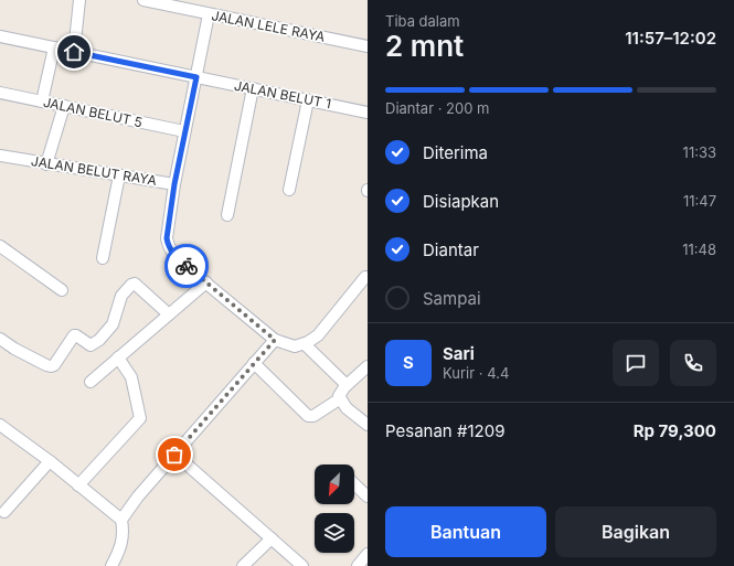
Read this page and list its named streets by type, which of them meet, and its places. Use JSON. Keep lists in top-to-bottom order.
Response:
{
  "streets": {
    "street": [
      "JALAN LELE RAYA",
      "JALAN BELUT 1",
      "JALAN BELUT 5",
      "JALAN BELUT RAYA"
    ]
  },
  "crossings": [
    ["JALAN LELE RAYA", "JALAN BELUT RAYA"],
    ["JALAN BELUT 1", "JALAN BELUT RAYA"],
    ["JALAN BELUT 5", "JALAN BELUT RAYA"]
  ],
  "north": "bottom left",
  "page": {
    "heading": ["2 mnt", "Tiba dalam", "11:57–12:02"],
    "panel": [
      "Sari",
      "Kurir · 4.4",
      "Pesanan #1209",
      "Rp 79,300"
    ],
    "bar": "Diantar · 200 m",
    "list": [
      ["Diterima", "11:33"],
      ["Disiapkan", "11:47"],
      ["Diantar", "11:48"],
      "Sampai"
    ],
    "round": "S",
    "buttons": ["Bantuan", "Bagikan"]
  }
}
